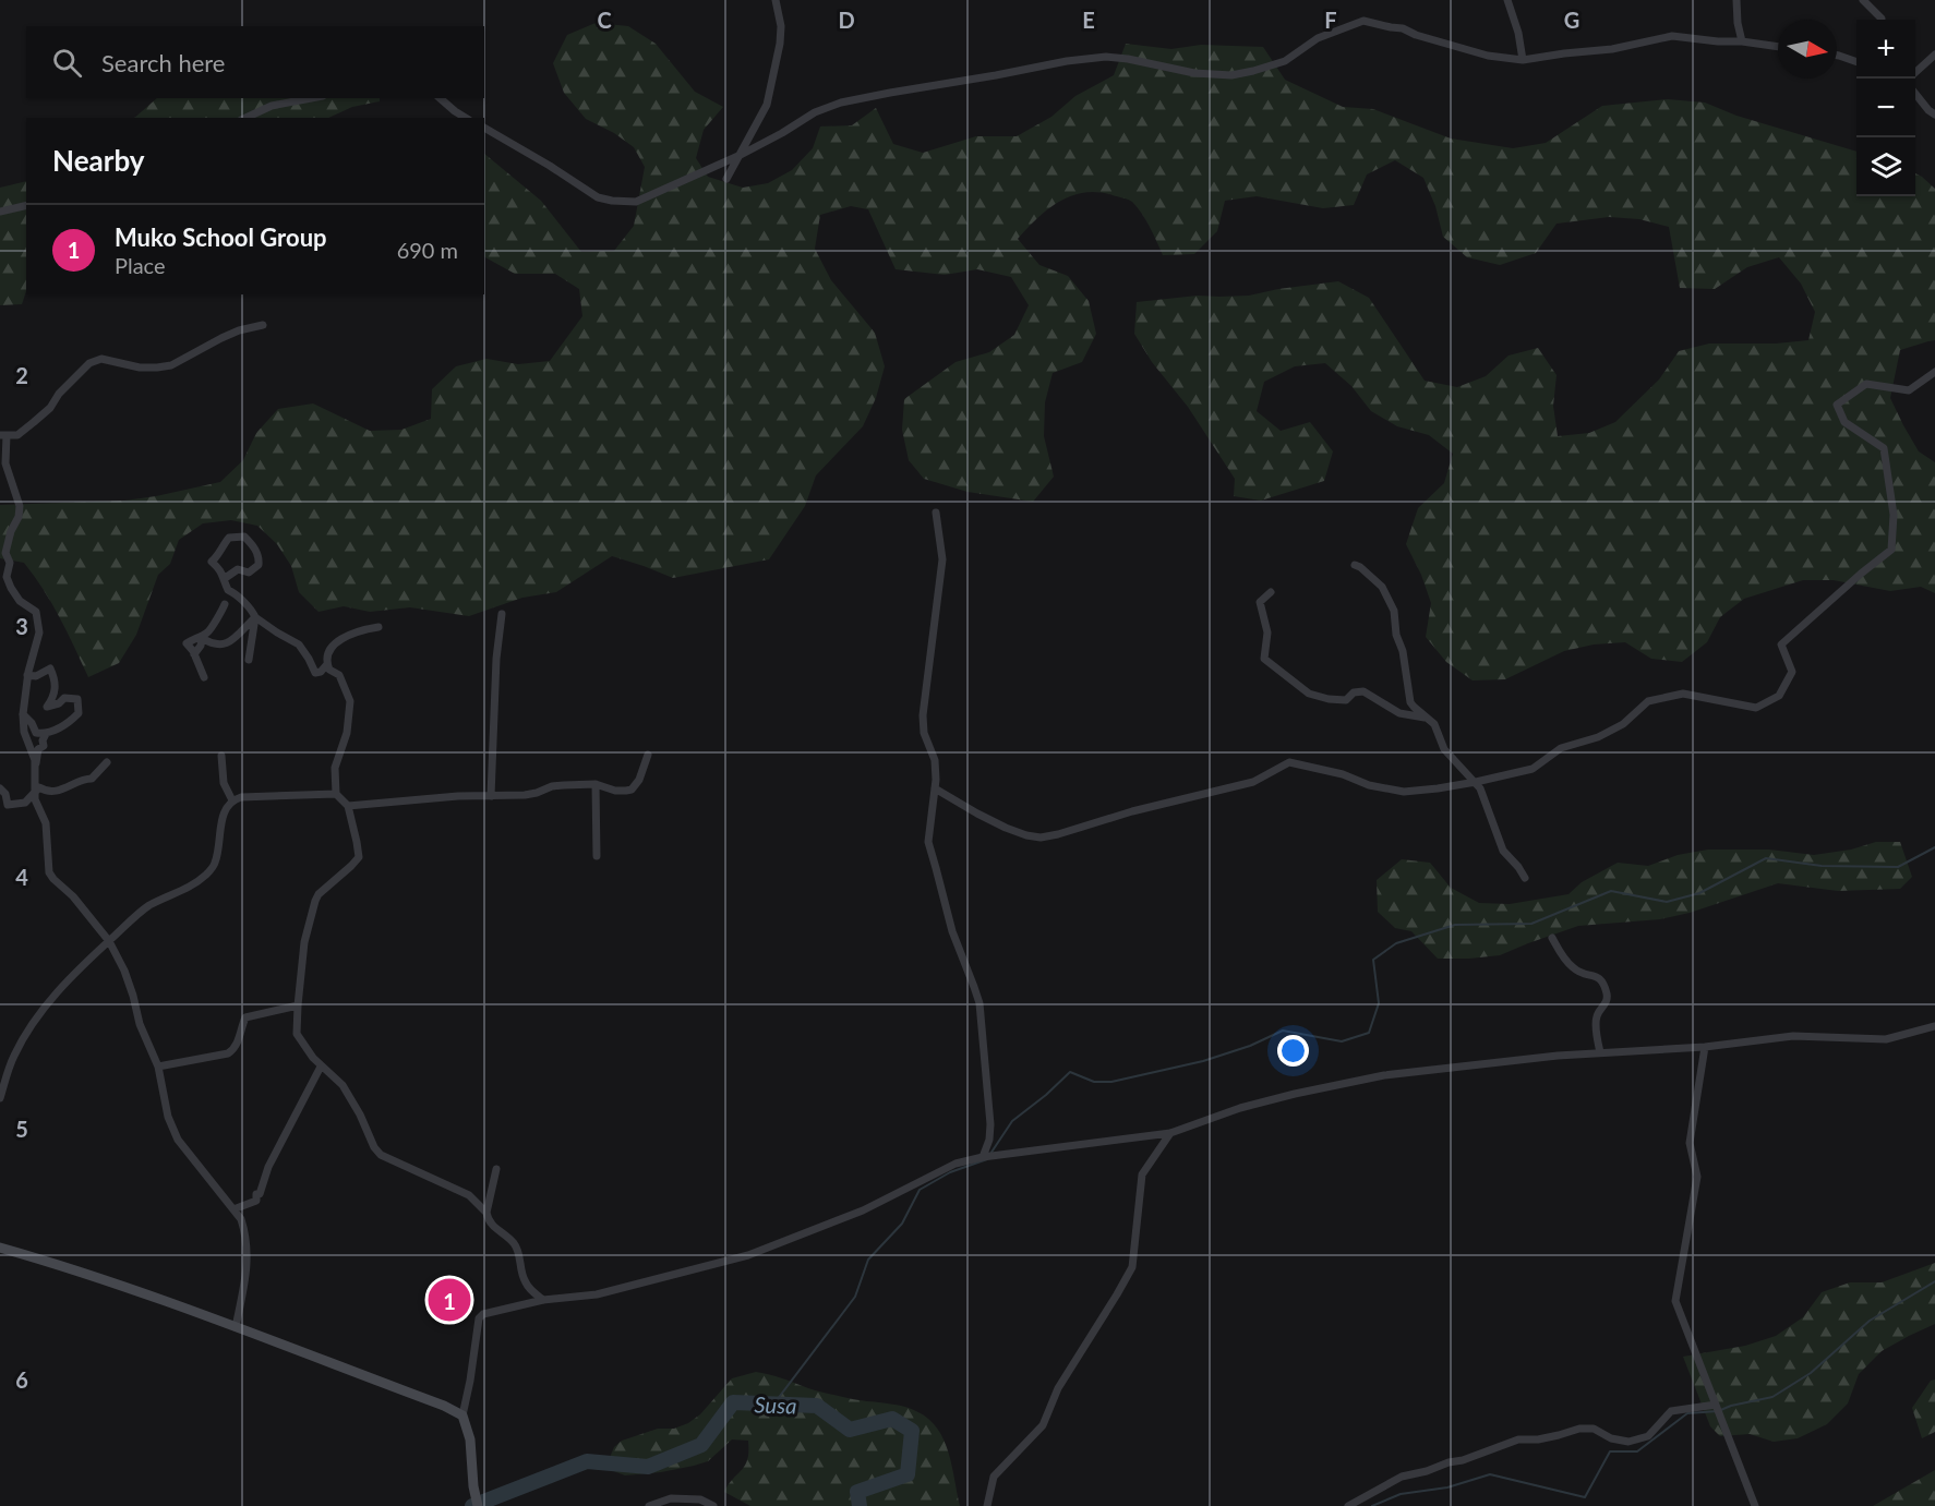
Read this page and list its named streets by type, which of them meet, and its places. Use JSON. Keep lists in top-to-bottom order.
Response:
{
  "water": ["Susa"],
  "north": "right",
  "page": {
    "map_buttons": ["+", "−"],
    "search": "Search here",
    "heading": "Nearby",
    "list": [
      {
        "mark": "1",
        "name": "Muko School Group",
        "note": "Place",
        "value": "690 m"
      }
    ],
    "pins": "1"
  },
  "grid": {
    "columns": [
      "C",
      "D",
      "E",
      "F",
      "G"
    ],
    "rows": [
      "2",
      "3",
      "4",
      "5",
      "6"
    ]
  }
}
